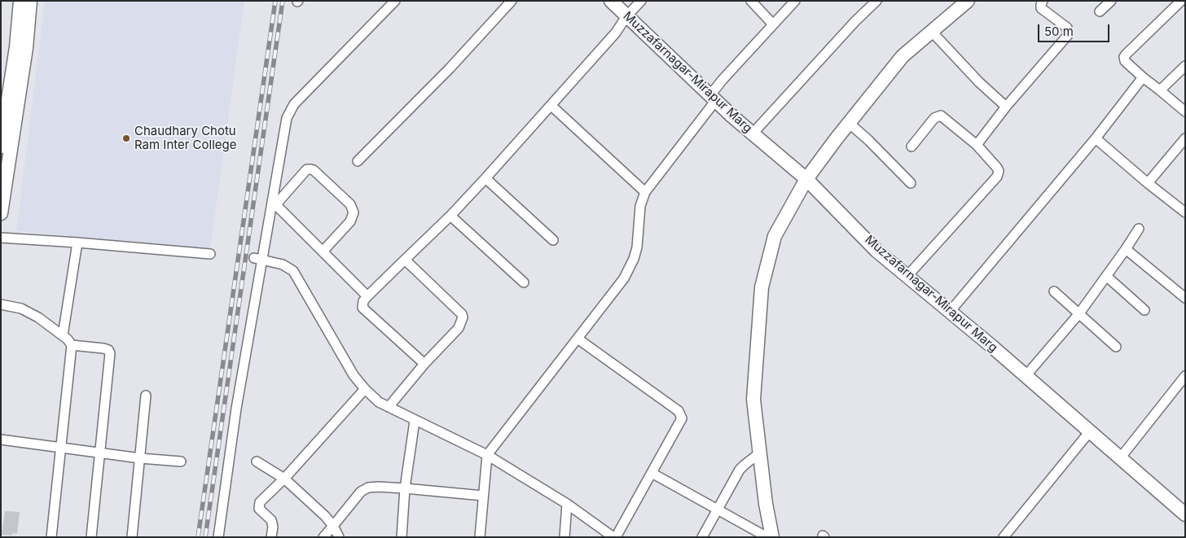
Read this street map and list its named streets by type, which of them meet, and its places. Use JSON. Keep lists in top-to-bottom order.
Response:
{
  "streets": {
    "main road": ["Muzzafarnagar-Mirapur Marg"]
  },
  "places": ["Chaudhary Chotu Ram Inter College"],
  "scale_bar": "50 m"
}
